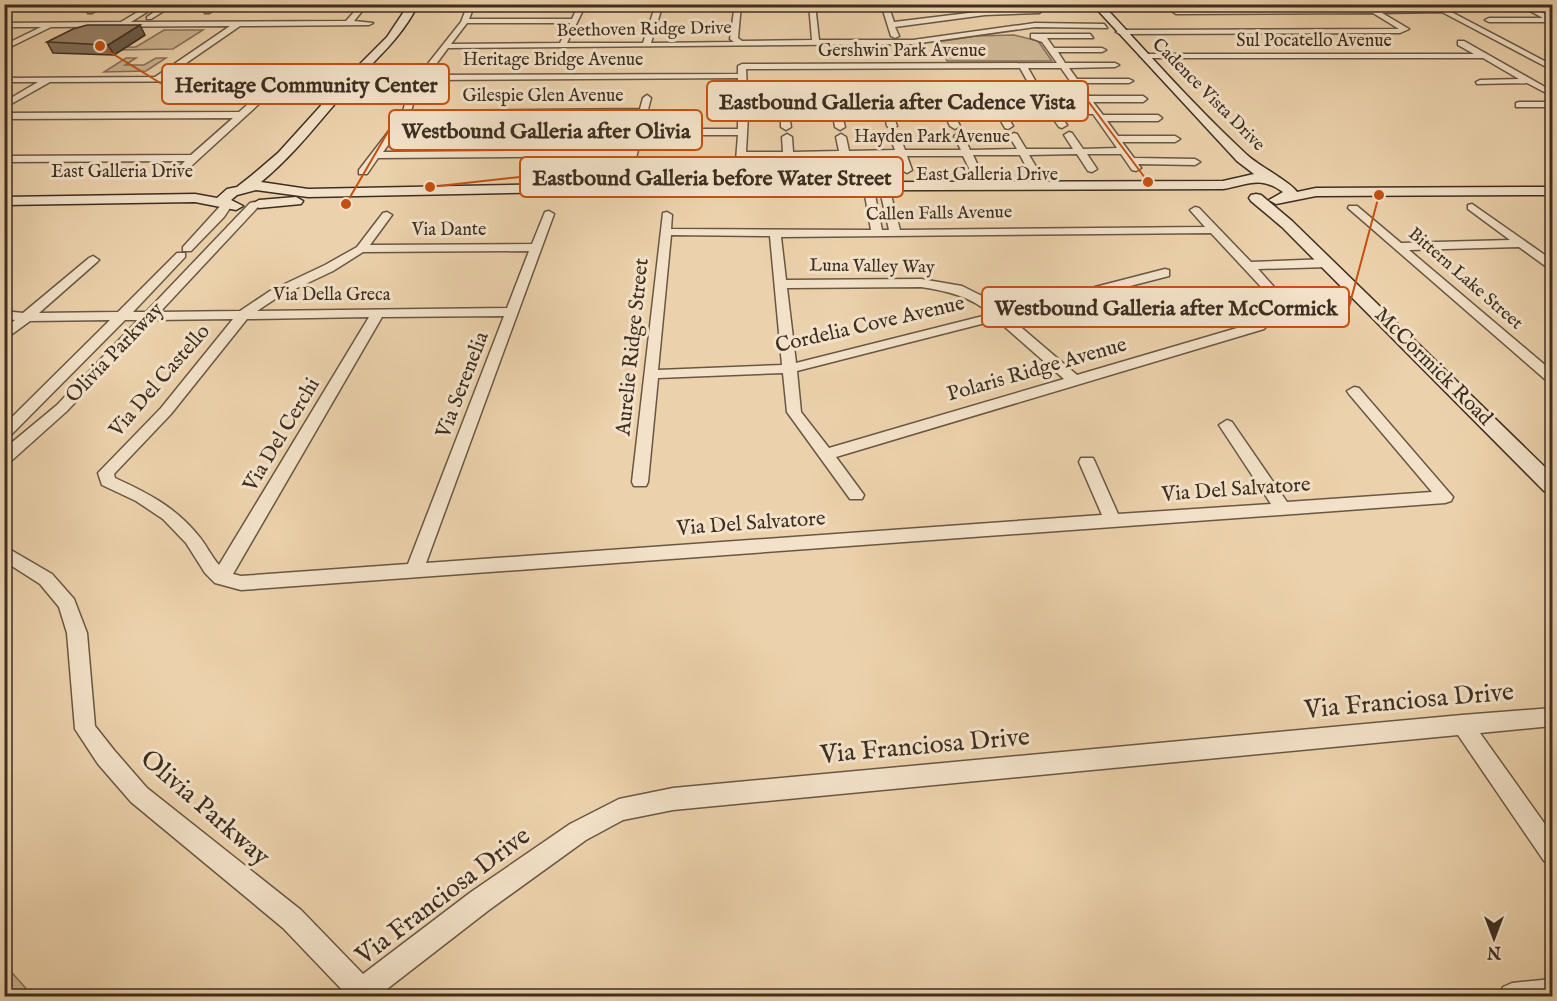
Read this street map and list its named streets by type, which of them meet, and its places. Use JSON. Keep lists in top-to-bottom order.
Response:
{
  "streets": {
    "main road": ["Cadence Vista Drive", "East Galleria Drive", "McCormick Road"],
    "street": [
      "Beethoven Ridge Drive",
      "Sul Pocatello Avenue",
      "Gershwin Park Avenue",
      "Heritage Bridge Avenue",
      "Gilespie Glen Avenue",
      "Hayden Park Avenue",
      "Callen Falls Avenue",
      "Via Dante",
      "Luna Valley Way",
      "Bittern Lake Street",
      "Via Della Greca",
      "Cordelia Cove Avenue",
      "Aurelie Ridge Street",
      "Olivia Parkway",
      "Polaris Ridge Avenue",
      "Via Del Castello",
      "Via Serenelia",
      "Via Del Cerchi",
      "Via Del Salvatore",
      "Via Franciosa Drive"
    ]
  },
  "crossings": [
    ["Beethoven Ridge Drive", "Cadence Vista Drive"],
    ["Sul Pocatello Avenue", "Cadence Vista Drive"],
    ["Gershwin Park Avenue", "Heritage Bridge Avenue"],
    ["Cadence Vista Drive", "East Galleria Drive"],
    ["Cadence Vista Drive", "McCormick Road"],
    ["East Galleria Drive", "Olivia Parkway"],
    ["East Galleria Drive", "McCormick Road"],
    ["Callen Falls Avenue", "Aurelie Ridge Street"],
    ["Via Dante", "Via Del Castello"],
    ["Via Dante", "Via Serenelia"],
    ["Luna Valley Way", "Cordelia Cove Avenue"],
    ["Luna Valley Way", "Polaris Ridge Avenue"],
    ["Via Della Greca", "Olivia Parkway"],
    ["Via Della Greca", "Via Del Castello"],
    ["Via Della Greca", "Via Serenelia"],
    ["Via Della Greca", "Via Del Cerchi"],
    ["Cordelia Cove Avenue", "Aurelie Ridge Street"],
    ["Olivia Parkway", "Via Franciosa Drive"],
    ["Via Del Castello", "Via Del Cerchi"],
    ["Via Del Castello", "Via Del Salvatore"],
    ["Via Serenelia", "Via Del Salvatore"],
    ["Via Del Cerchi", "Via Del Salvatore"]
  ],
  "places": [
    "Heritage Community Center",
    "Eastbound Galleria after Cadence Vista",
    "Eastbound Galleria before Water Street",
    "Westbound Galleria after McCormick",
    "Westbound Galleria after Olivia"
  ],
  "north": "bottom"
}
